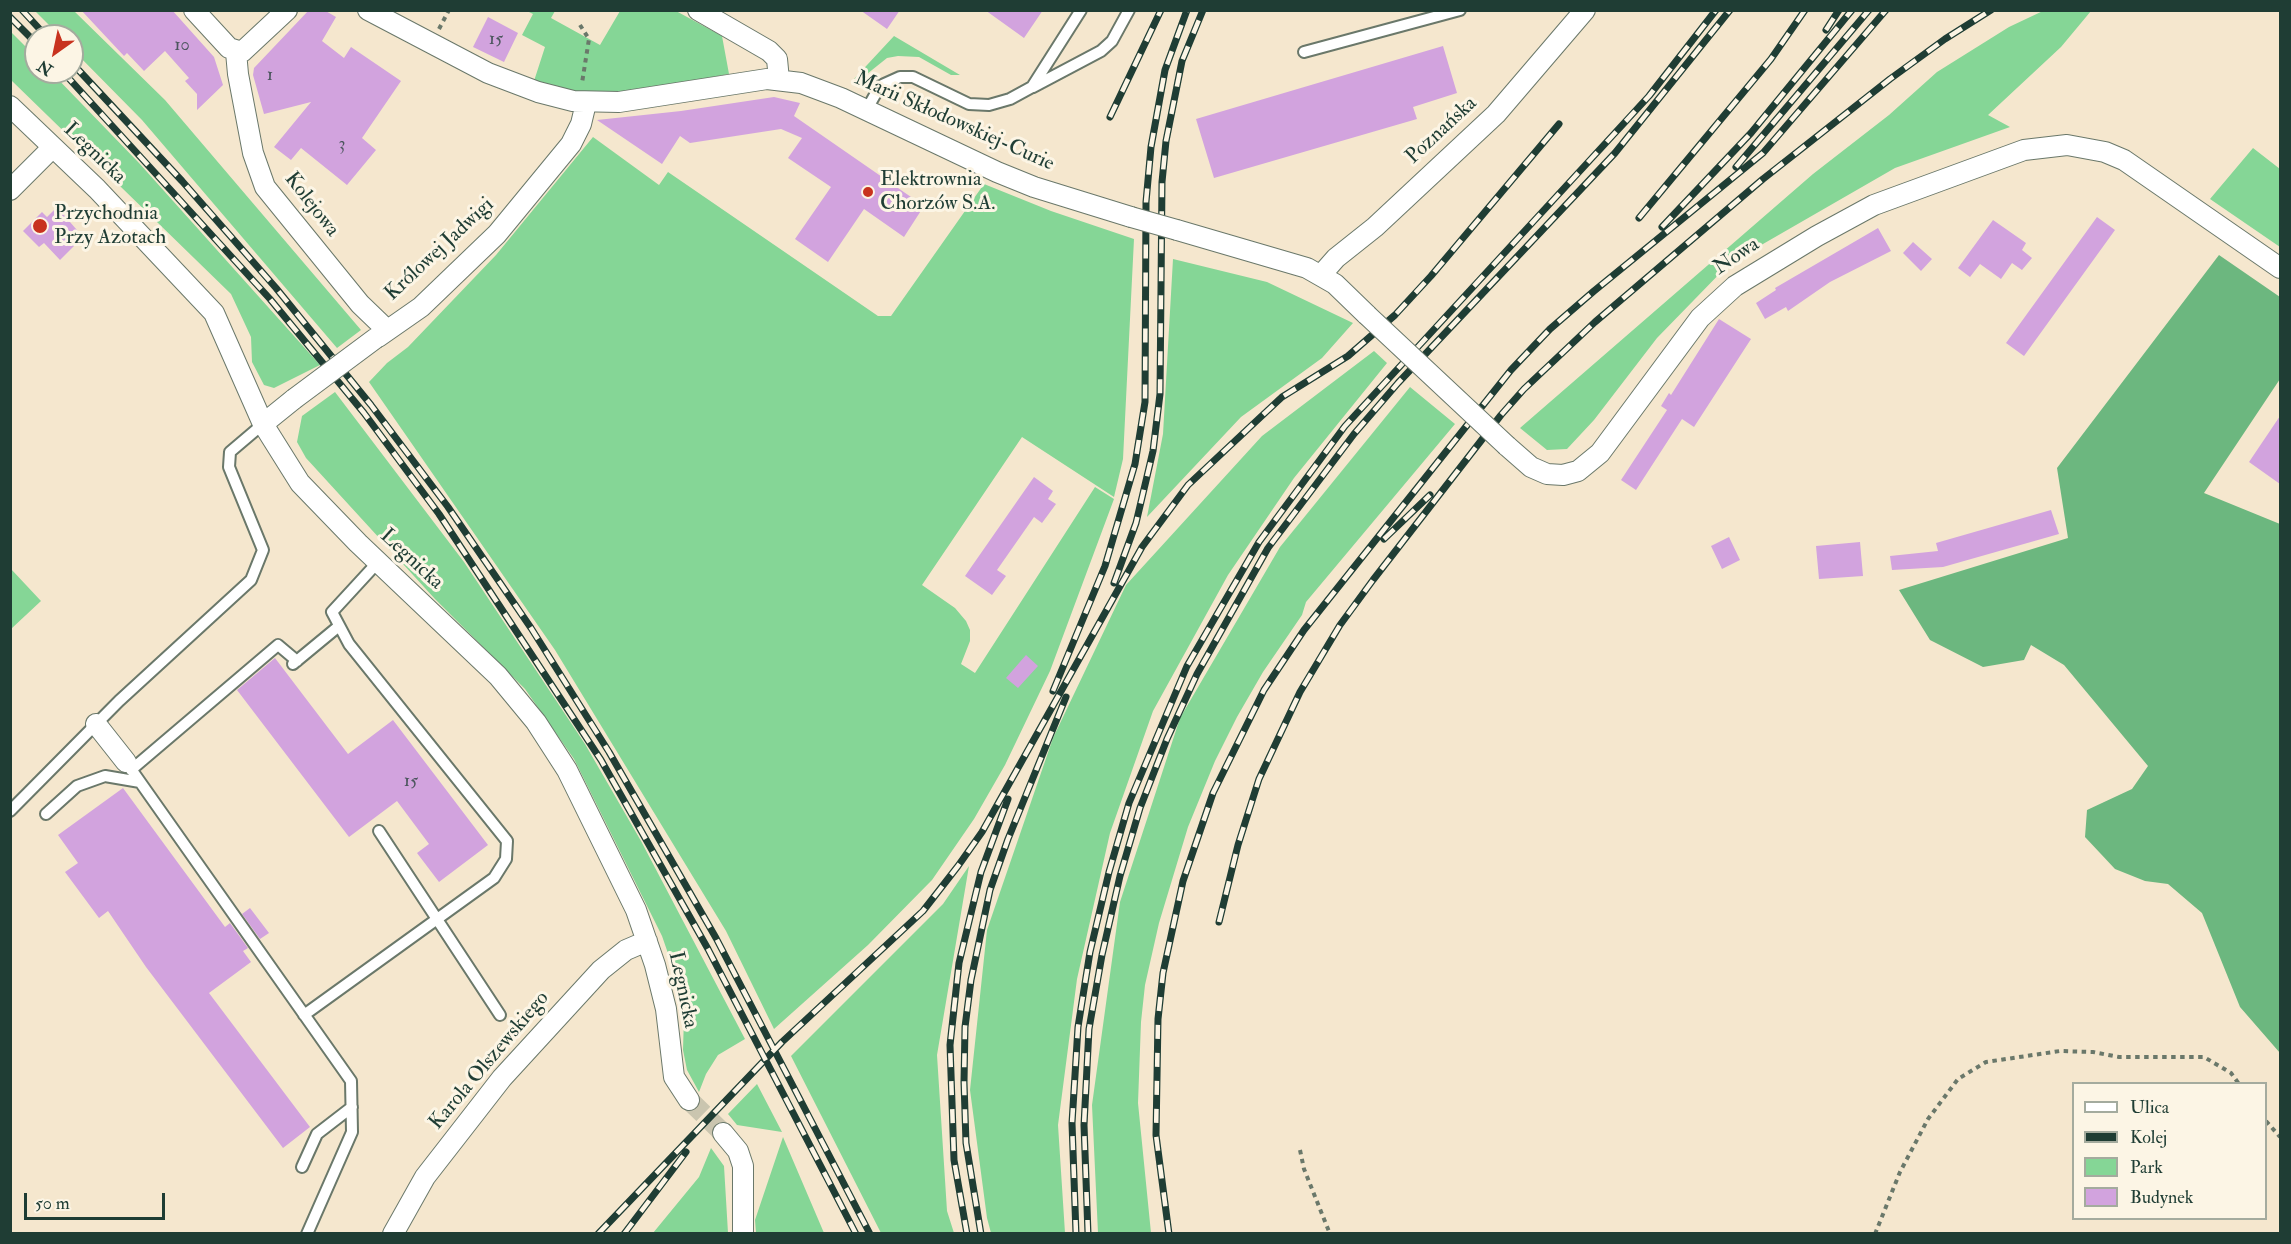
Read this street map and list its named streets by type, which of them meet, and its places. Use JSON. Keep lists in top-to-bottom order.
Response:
{
  "streets": {
    "street": [
      "Marii Skłodowskiej-Curie",
      "Poznańska",
      "Legnicka",
      "Kolejowa",
      "Królowej Jadwigi",
      "Nowa",
      "Karola Olszewskiego"
    ]
  },
  "crossings": [
    ["Marii Skłodowskiej-Curie", "Poznańska"],
    ["Marii Skłodowskiej-Curie", "Królowej Jadwigi"],
    ["Marii Skłodowskiej-Curie", "Nowa"],
    ["Poznańska", "Nowa"],
    ["Legnicka", "Królowej Jadwigi"],
    ["Legnicka", "Karola Olszewskiego"],
    ["Kolejowa", "Królowej Jadwigi"]
  ],
  "places": ["Elektrownia Chorzów S.A.", "Przychodnia Przy Azotach"],
  "house_numbers": [
    "15",
    "10",
    "1",
    "3",
    "15"
  ],
  "legend": [
    "Ulica",
    "Kolej",
    "Park",
    "Budynek"
  ],
  "scale_bar": "50 m",
  "north": "bottom left"
}
